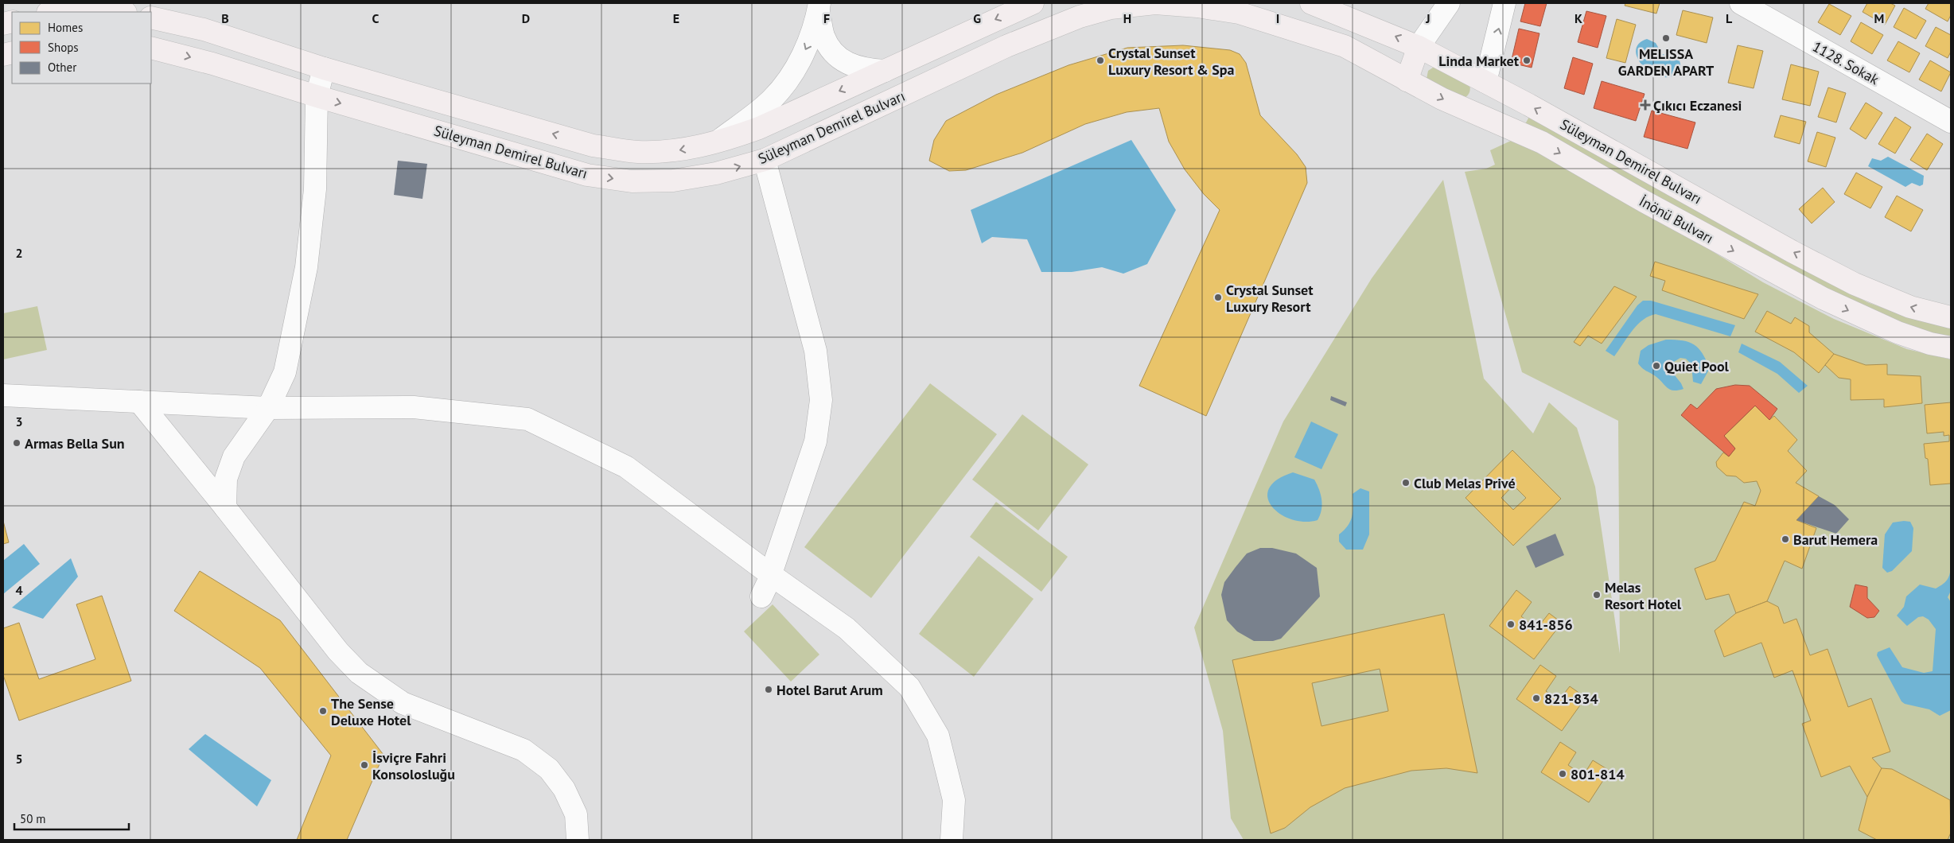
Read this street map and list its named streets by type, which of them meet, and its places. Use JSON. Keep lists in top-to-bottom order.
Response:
{
  "streets": {
    "main road": ["Süleyman Demirel Bulvarı", "İnönü Bulvarı"],
    "street": ["1128. Sokak"]
  },
  "crossings": [
    ["Süleyman Demirel Bulvarı", "İnönü Bulvarı"]
  ],
  "one_way": ["İnönü Bulvarı"],
  "places": {
    "other": [
      "MELISSA GARDEN APART",
      "Crystal Sunset Luxury Resort & Spa",
      "Linda Market",
      "Crystal Sunset Luxury Resort",
      "Quiet Pool",
      "Armas Bella Sun",
      "Club Melas Privé",
      "Barut Hemera",
      "Melas Resort Hotel",
      "841-856",
      "Hotel Barut Arum",
      "821-834",
      "The Sense Deluxe Hotel",
      "İsviçre Fahri Konsolosluğu",
      "801-814"
    ],
    "health": ["Çıkıcı Eczanesi"]
  },
  "legend": ["Homes", "Shops", "Other"],
  "scale_bar": "50 m",
  "grid": {
    "columns": [
      "B",
      "C",
      "D",
      "E",
      "F",
      "G",
      "H",
      "I",
      "J",
      "K",
      "L",
      "M"
    ],
    "rows": [
      "2",
      "3",
      "4",
      "5"
    ]
  }
}
